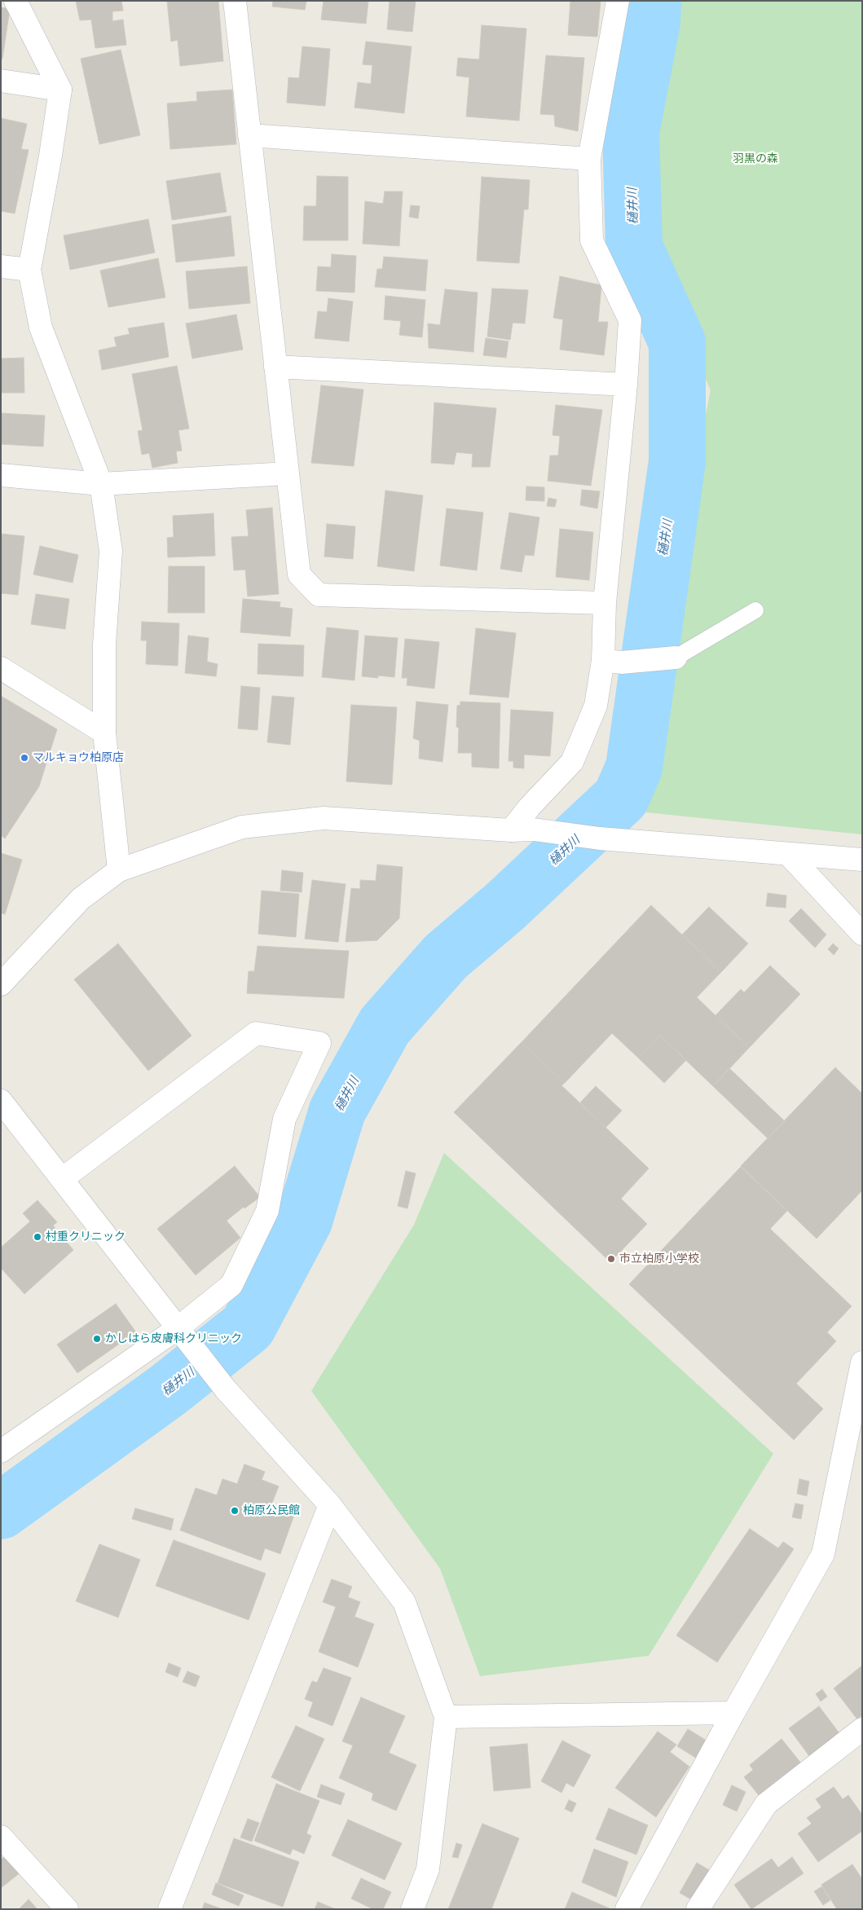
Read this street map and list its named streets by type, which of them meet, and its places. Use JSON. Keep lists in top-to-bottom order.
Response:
{
  "water": ["樋井川"],
  "parks": ["羽黒の森"],
  "places": [
    "マルキョウ柏原店",
    "村重クリニック",
    "市立柏原小学校",
    "かしはら皮膚科クリニック",
    "柏原公民館"
  ]
}
